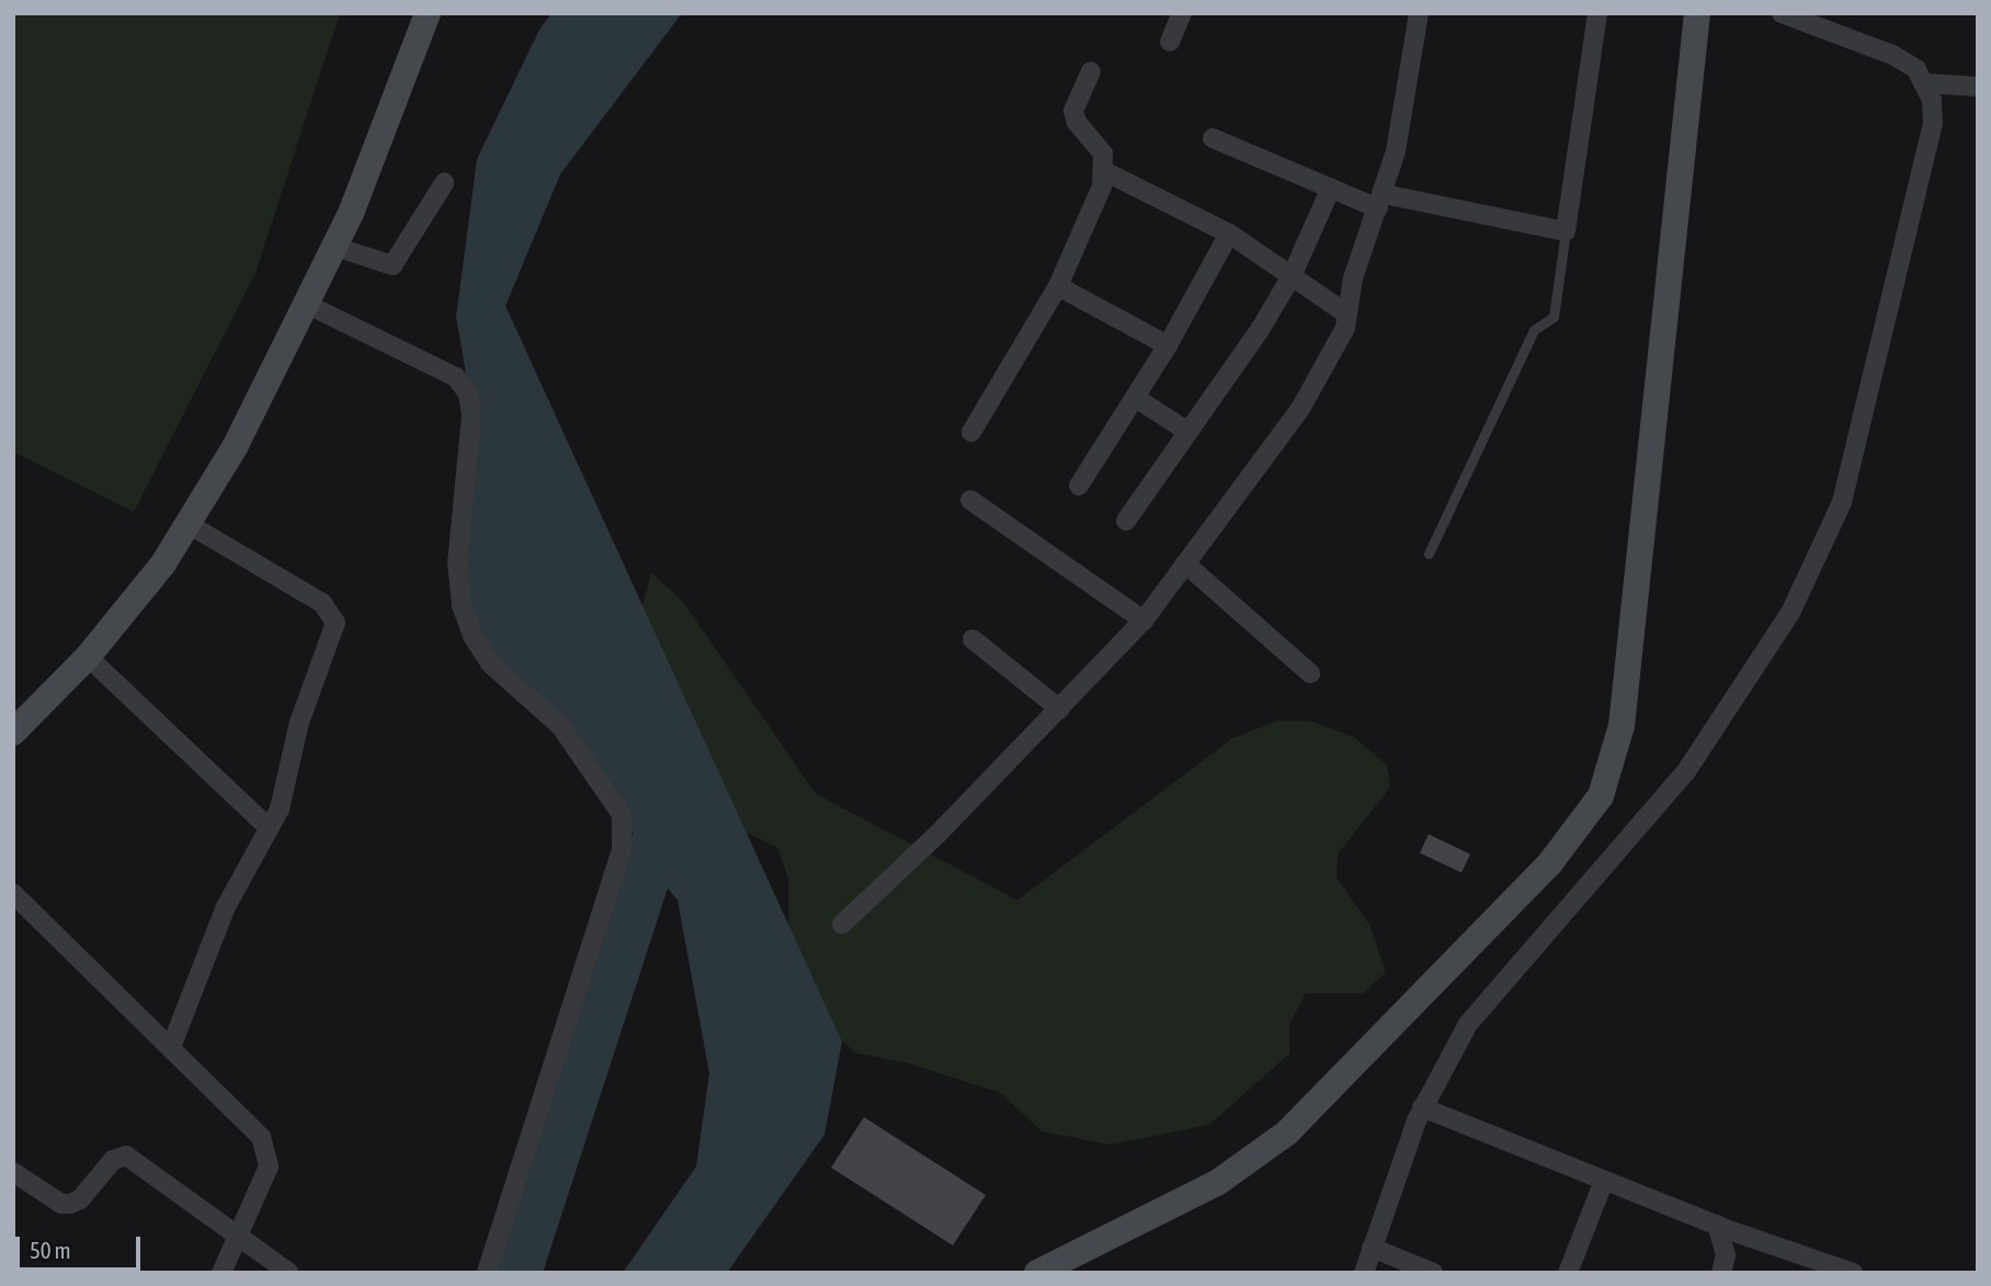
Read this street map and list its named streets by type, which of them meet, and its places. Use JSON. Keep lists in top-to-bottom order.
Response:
{
  "scale_bar": "50 m"
}
